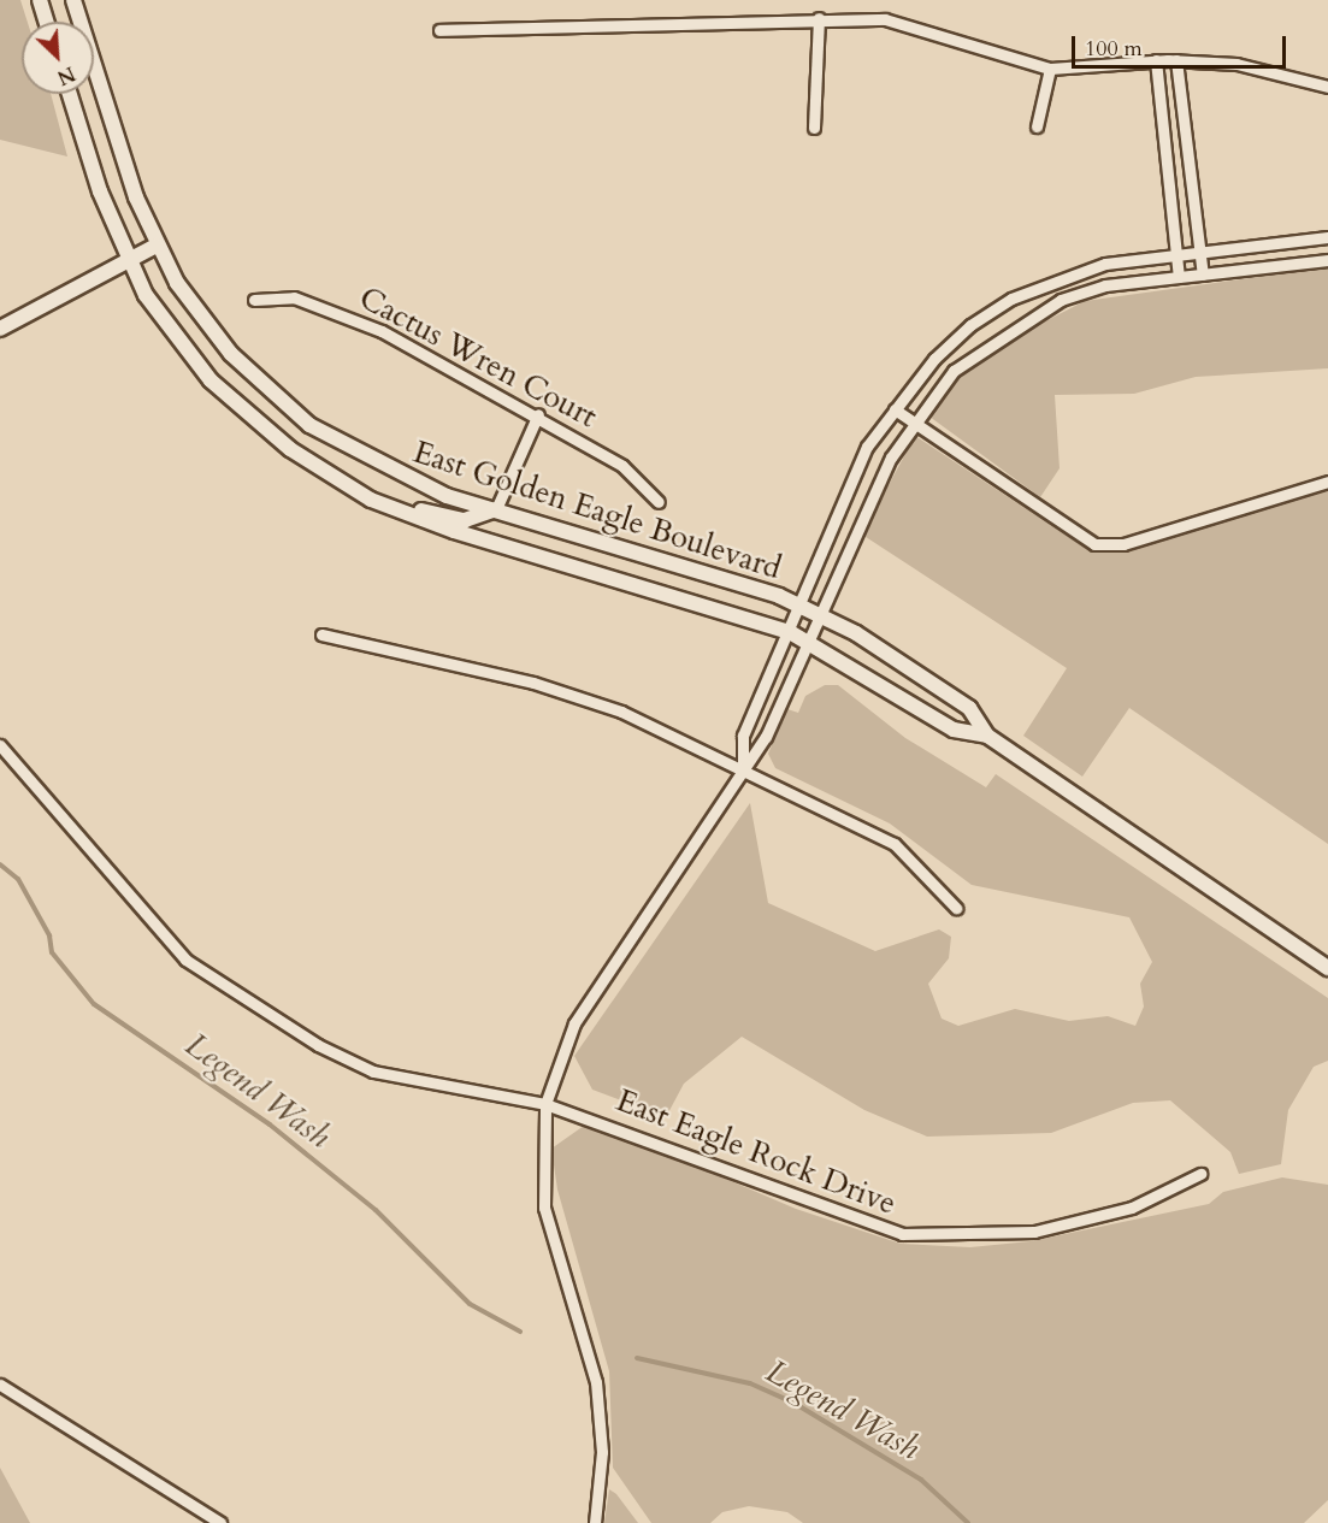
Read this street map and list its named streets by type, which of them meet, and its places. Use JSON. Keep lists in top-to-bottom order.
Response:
{
  "streets": {
    "street": ["Cactus Wren Court", "East Golden Eagle Boulevard", "East Eagle Rock Drive"]
  },
  "water": ["Legend Wash"],
  "scale_bar": "100 m",
  "north": "bottom right"
}
